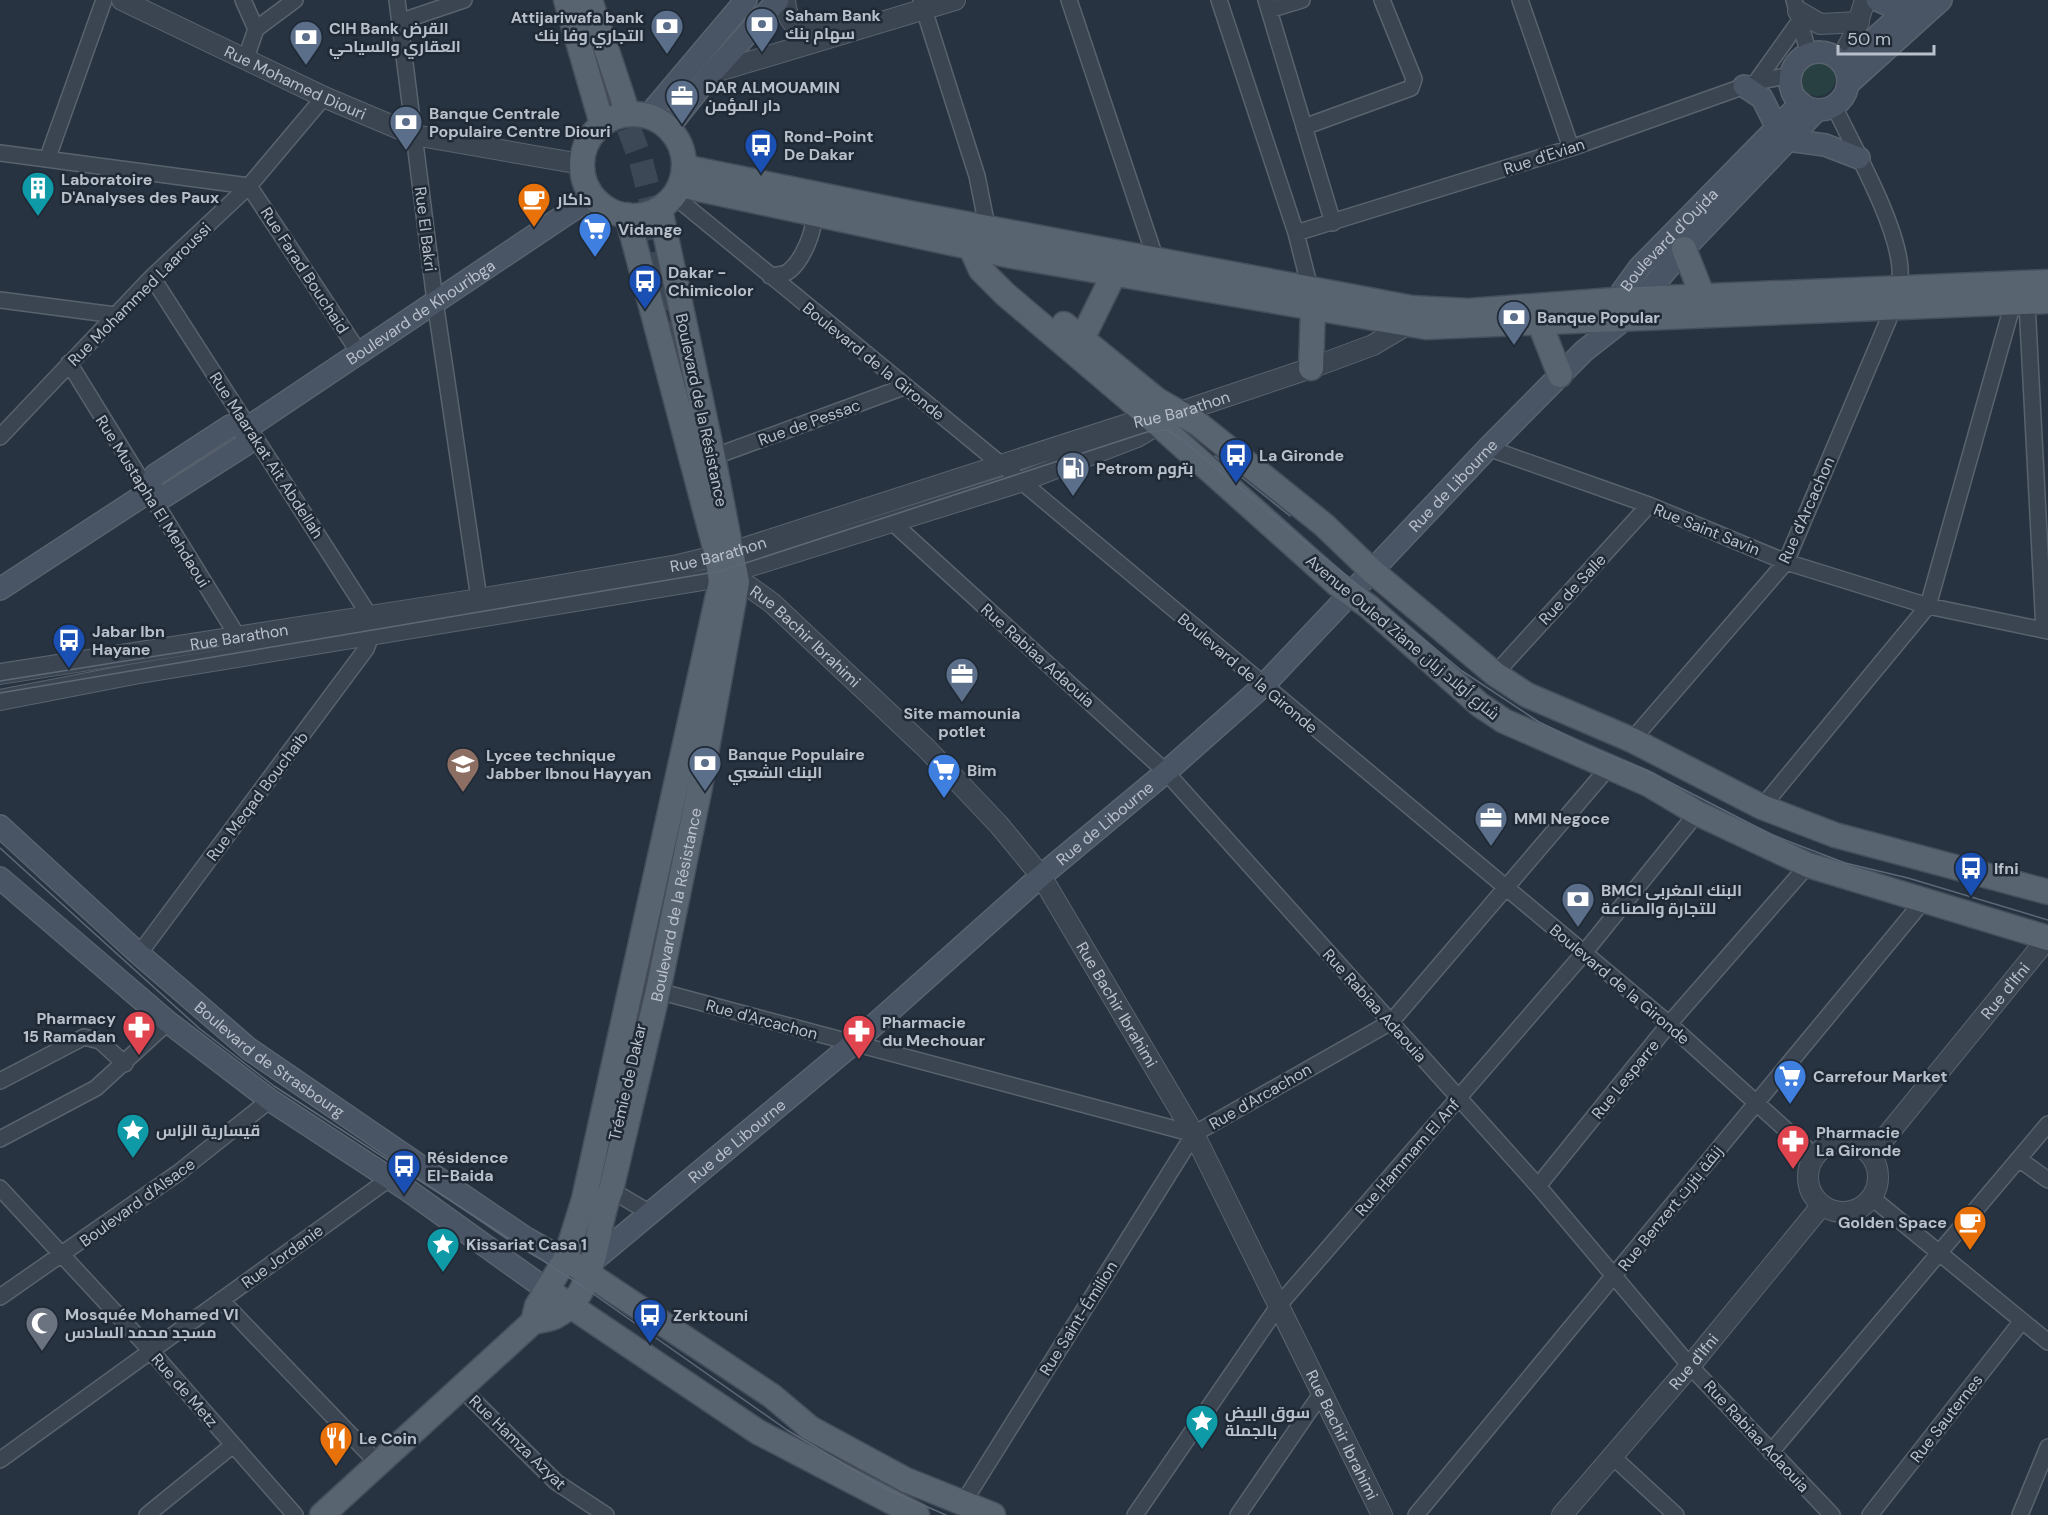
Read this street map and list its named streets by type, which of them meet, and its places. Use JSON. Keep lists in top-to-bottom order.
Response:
{
  "streets": {
    "main road": [
      "Boulevard d'Oujda",
      "Boulevard de Khouribga",
      "Boulevard de la Résistance",
      "Rue de Libourne",
      "Avenue Ouled Ziane شارع أولاد زيان",
      "Boulevard de Strasbourg",
      "Trémie de Dakar"
    ],
    "street": [
      "Rue Mohamed Diouri",
      "Rue d'Evian",
      "Rue El Bakri",
      "Rue Farad Bouchaid",
      "Rue Mohammed Laaroussi",
      "Boulevard de la Gironde",
      "Rue Barathon",
      "Rue de Pessac",
      "Rue Maarakat Ait Abdellah",
      "Rue Mustapha El Mehdaoui",
      "Rue d'Arcachon",
      "Rue Saint Savin",
      "Rue de Salle",
      "Rue Bachir Ibrahimi",
      "Rue Rabiaa Adaouia",
      "Rue Meqad Bouchaib",
      "Rue d'Ifni",
      "Rue Lesparre",
      "Rue Hammam El Anf",
      "Boulevard d'Alsace",
      "Rue Benzert زنقة بنزرت",
      "Rue Jordanie",
      "Rue Saint-Émilion",
      "Rue de Metz",
      "Rue Sauternes",
      "Rue Hamza Azyat"
    ]
  },
  "crossings": [
    ["Rue Mohamed Diouri", "Rue El Bakri"],
    ["Rue Mohamed Diouri", "Rue Mohammed Laaroussi"],
    ["Rue Mohamed Diouri", "Boulevard de Khouribga"],
    ["Rue Mohamed Diouri", "Boulevard de la Gironde"],
    ["Rue Mohamed Diouri", "Boulevard de la Résistance"],
    ["Rue d'Evian", "Boulevard d'Oujda"],
    ["Rue El Bakri", "Boulevard de Khouribga"],
    ["Rue El Bakri", "Rue Barathon"],
    ["Boulevard d'Oujda", "Rue de Libourne"],
    ["Rue Farad Bouchaid", "Rue Mohammed Laaroussi"],
    ["Rue Farad Bouchaid", "Boulevard de Khouribga"],
    ["Rue Mohammed Laaroussi", "Rue Maarakat Ait Abdellah"],
    ["Rue Mohammed Laaroussi", "Rue Mustapha El Mehdaoui"],
    ["Boulevard de Khouribga", "Boulevard de la Gironde"],
    ["Boulevard de Khouribga", "Boulevard de la Résistance"],
    ["Boulevard de Khouribga", "Rue Maarakat Ait Abdellah"],
    ["Boulevard de Khouribga", "Rue Mustapha El Mehdaoui"],
    ["Boulevard de la Gironde", "Rue Barathon"],
    ["Boulevard de la Gironde", "Boulevard de la Résistance"],
    ["Boulevard de la Gironde", "Rue de Pessac"],
    ["Boulevard de la Gironde", "Rue de Libourne"],
    ["Boulevard de la Gironde", "Rue d'Arcachon"],
    ["Boulevard de la Gironde", "Rue d'Ifni"],
    ["Boulevard de la Gironde", "Rue Lesparre"],
    ["Boulevard de la Gironde", "Rue Hammam El Anf"],
    ["Boulevard de la Gironde", "Rue Benzert زنقة بنزرت"],
    ["Rue Barathon", "Boulevard de la Résistance"],
    ["Rue Barathon", "Rue Maarakat Ait Abdellah"],
    ["Rue Barathon", "Rue Mustapha El Mehdaoui"],
    ["Rue Barathon", "Rue Bachir Ibrahimi"],
    ["Rue Barathon", "Avenue Ouled Ziane شارع أولاد زيان"],
    ["Boulevard de la Résistance", "Rue de Pessac"],
    ["Boulevard de la Résistance", "Rue de Libourne"],
    ["Boulevard de la Résistance", "Rue d'Arcachon"],
    ["Boulevard de la Résistance", "Rue Bachir Ibrahimi"],
    ["Boulevard de la Résistance", "Boulevard de Strasbourg"],
    ["Boulevard de la Résistance", "Trémie de Dakar"],
    ["Boulevard de la Résistance", "Rue Hamza Azyat"],
    ["Rue Maarakat Ait Abdellah", "Rue Meqad Bouchaib"],
    ["Rue de Libourne", "Rue d'Arcachon"],
    ["Rue de Libourne", "Rue Saint Savin"],
    ["Rue de Libourne", "Rue Bachir Ibrahimi"],
    ["Rue de Libourne", "Avenue Ouled Ziane شارع أولاد زيان"],
    ["Rue de Libourne", "Rue Rabiaa Adaouia"],
    ["Rue d'Arcachon", "Rue Saint Savin"],
    ["Rue d'Arcachon", "Rue Bachir Ibrahimi"],
    ["Rue d'Arcachon", "Avenue Ouled Ziane شارع أولاد زيان"],
    ["Rue d'Arcachon", "Rue Rabiaa Adaouia"],
    ["Rue d'Arcachon", "Rue Saint-Émilion"],
    ["Rue Saint Savin", "Rue de Salle"],
    ["Rue de Salle", "Avenue Ouled Ziane شارع أولاد زيان"],
    ["Rue Bachir Ibrahimi", "Rue Hammam El Anf"],
    ["Rue Bachir Ibrahimi", "Rue Saint-Émilion"],
    ["Avenue Ouled Ziane شارع أولاد زيان", "Rue d'Ifni"],
    ["Avenue Ouled Ziane شارع أولاد زيان", "Rue Lesparre"],
    ["Avenue Ouled Ziane شارع أولاد زيان", "Rue Hammam El Anf"],
    ["Avenue Ouled Ziane شارع أولاد زيان", "Rue Benzert زنقة بنزرت"],
    ["Rue Rabiaa Adaouia", "Rue d'Ifni"],
    ["Rue Rabiaa Adaouia", "Rue Lesparre"],
    ["Rue Rabiaa Adaouia", "Rue Hammam El Anf"],
    ["Rue Rabiaa Adaouia", "Rue Benzert زنقة بنزرت"],
    ["Rue Meqad Bouchaib", "Boulevard de Strasbourg"],
    ["Boulevard de Strasbourg", "Boulevard d'Alsace"],
    ["Boulevard de Strasbourg", "Rue Jordanie"],
    ["Boulevard d'Alsace", "Rue de Metz"],
    ["Rue Jordanie", "Rue de Metz"]
  ],
  "places": {
    "bank": [
      "Saham Bank سهام بنك",
      "Attijariwafa bank التجاري وفا بنك",
      "CIH Bank القرض العقاري والسياحي",
      "Banque Centrale Populaire Centre Diouri",
      "Banque Popular",
      "Banque Populaire البنك الشعبي",
      "BMCI البنك المغربي للتجارة والصناعة"
    ],
    "office": ["DAR ALMOUAMIN دار المؤمن", "Site mamounia potlet", "MMI Negoce"],
    "bus stop": [
      "Rond-Point De Dakar",
      "Dakar - Chimicolor",
      "La Gironde",
      "Jabar Ibn Hayane",
      "Ifni",
      "Résidence El-Baida",
      "Zerktouni"
    ],
    "building": ["Laboratoire D'Analyses des Paux"],
    "cafe": ["داكار", "Golden Space"],
    "supermarket": ["Vidange", "Bim", "Carrefour Market"],
    "fuel station": ["Petrom بتروم"],
    "school or university": ["Lycee technique Jabber Ibnou Hayyan"],
    "pharmacy": ["Pharmacy 15 Ramadan", "Pharmacie du Mechouar", "Pharmacie La Gironde"],
    "place": ["قيسارية الزاس", "Kissariat Casa 1", "سوق البيض بالجملة"],
    "mosque": ["Mosquée Mohamed VI مسجد محمد السادس"],
    "restaurant": ["Le Coin"]
  },
  "scale_bar": "50 m"
}
